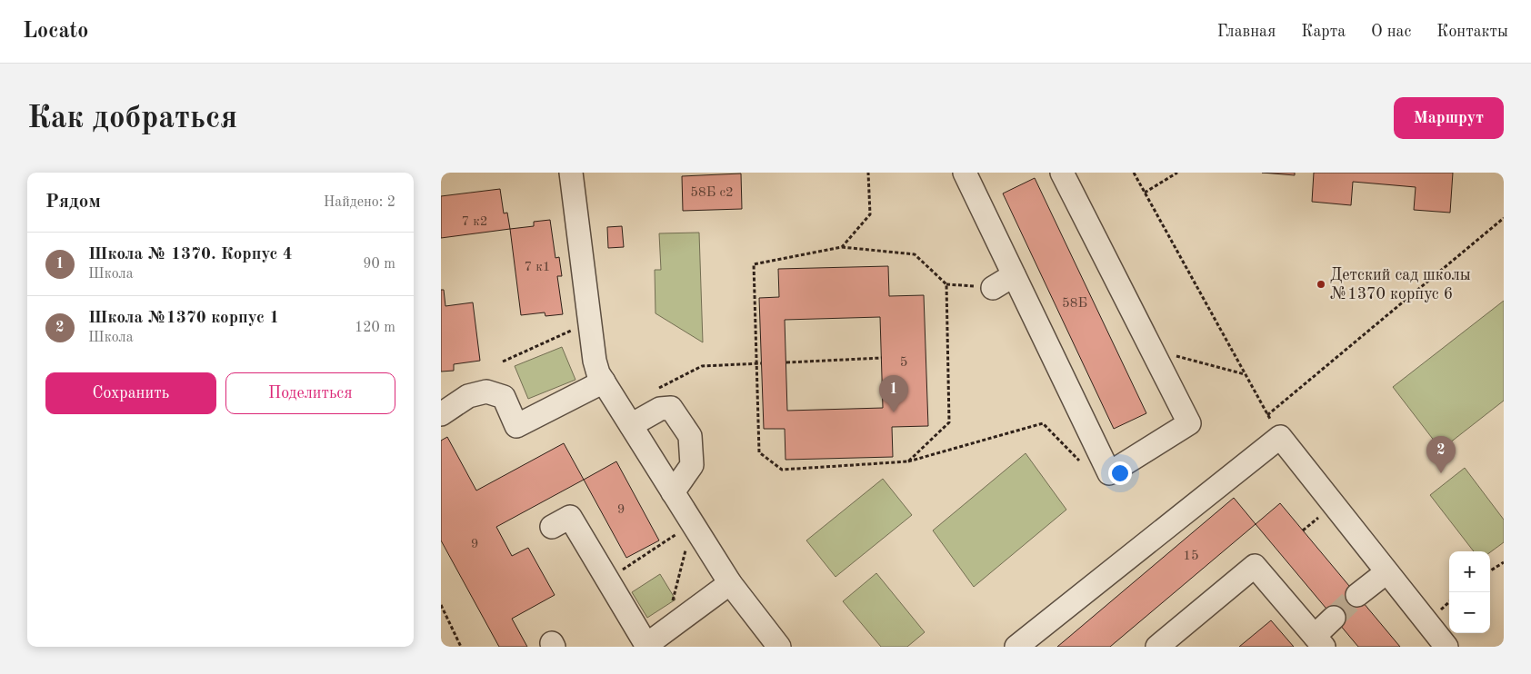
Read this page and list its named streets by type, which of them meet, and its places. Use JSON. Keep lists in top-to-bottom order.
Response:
{
  "places": ["Детский сад школы №1370 корпус 6"],
  "house_numbers": [
    "58Б с2",
    "7 к2",
    "7 к1",
    "58Б",
    "5",
    "9",
    "9",
    "15"
  ],
  "page": {
    "header": "Locato",
    "nav": [
      "Главная",
      "Карта",
      "О нас",
      "Контакты"
    ],
    "buttons": [
      "Маршрут",
      ["Сохранить", "Поделиться"]
    ],
    "title": "Как добраться",
    "heading": ["Рядом", "Найдено: 2"],
    "list": [
      {
        "mark": "1",
        "name": "Школа № 1370. Корпус 4",
        "note": "Школа",
        "value": "90 m"
      },
      {
        "mark": "2",
        "name": "Школа №1370 корпус 1",
        "note": "Школа",
        "value": "120 m"
      }
    ],
    "pins": ["1", "2"],
    "map_buttons": ["+", "−"]
  }
}
